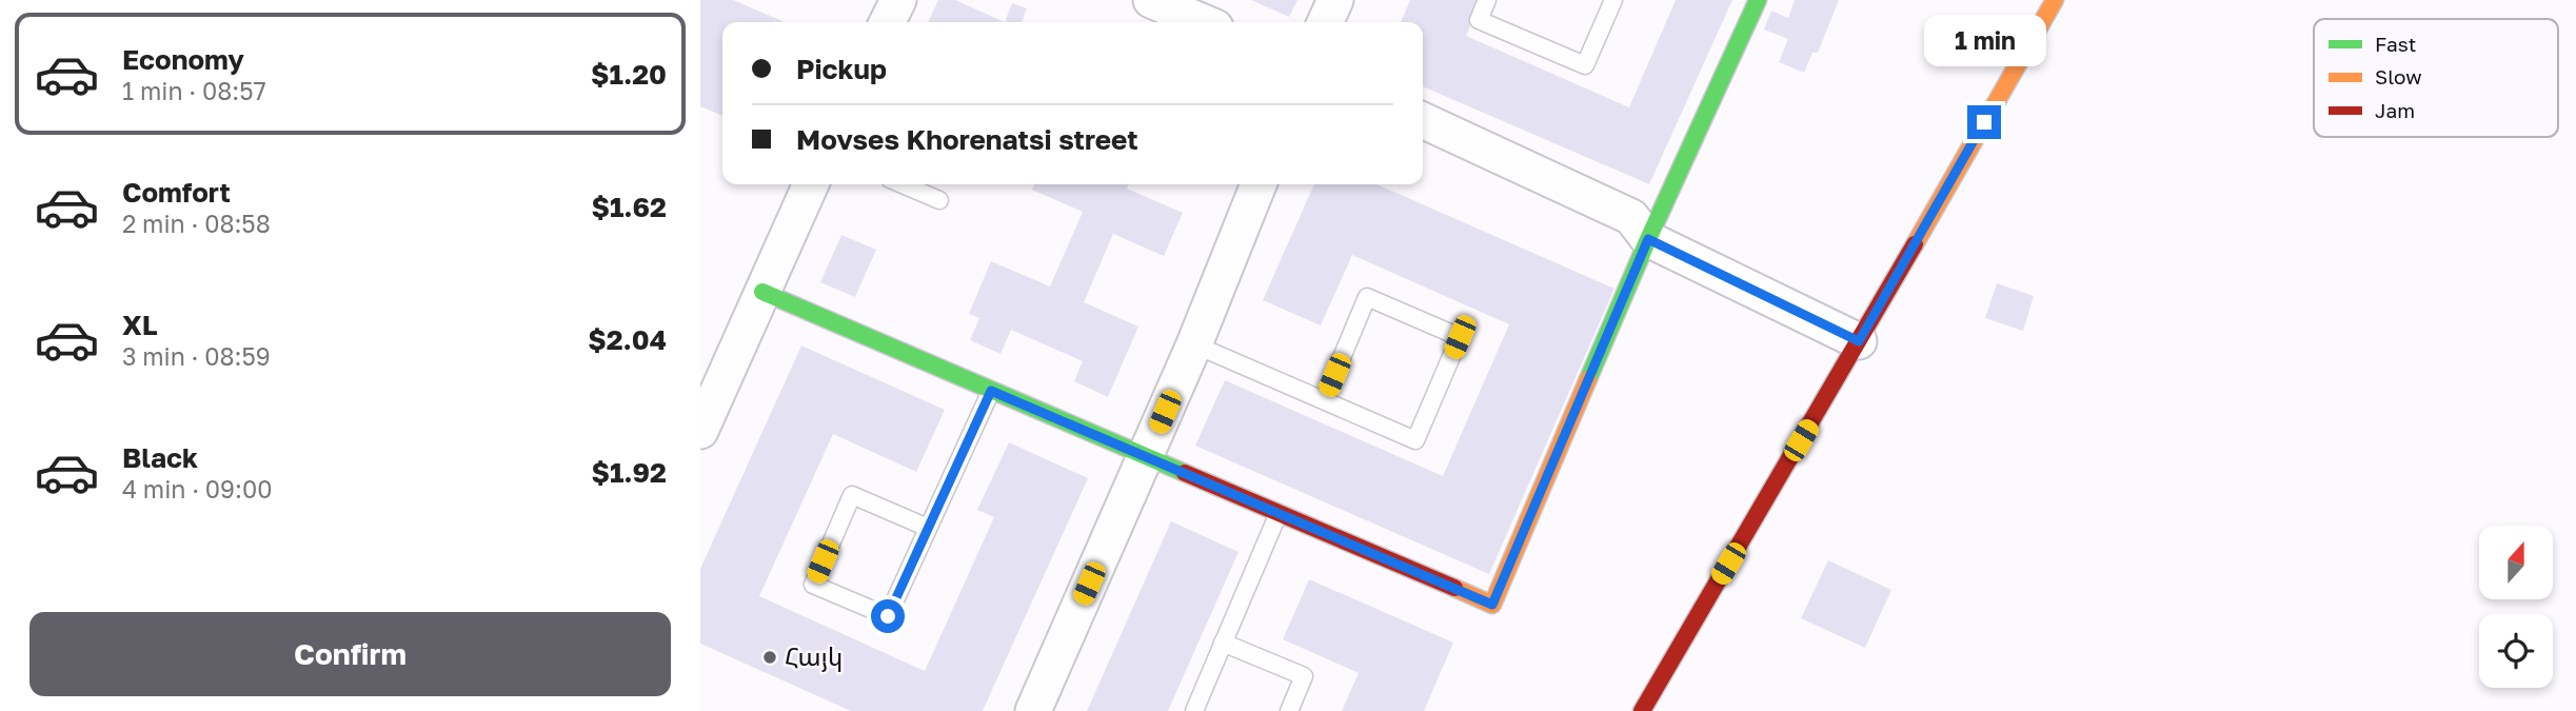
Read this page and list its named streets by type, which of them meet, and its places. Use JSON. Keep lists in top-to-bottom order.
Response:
{
  "places": ["Հայկ"],
  "legend": ["Fast", "Slow", "Jam"],
  "north": "top",
  "page": {
    "list": [
      {
        "name": "Economy",
        "note": "1 min · 08:57",
        "value": "$1.20"
      },
      {
        "name": "Comfort",
        "note": "2 min · 08:58",
        "value": "$1.62"
      },
      {
        "name": "XL",
        "note": "3 min · 08:59",
        "value": "$2.04"
      },
      {
        "name": "Black",
        "note": "4 min · 09:00",
        "value": "$1.92"
      }
    ],
    "bubble": "1 min",
    "banner": ["Pickup", "Movses Khorenatsi street"],
    "buttons": "Confirm"
  }
}
